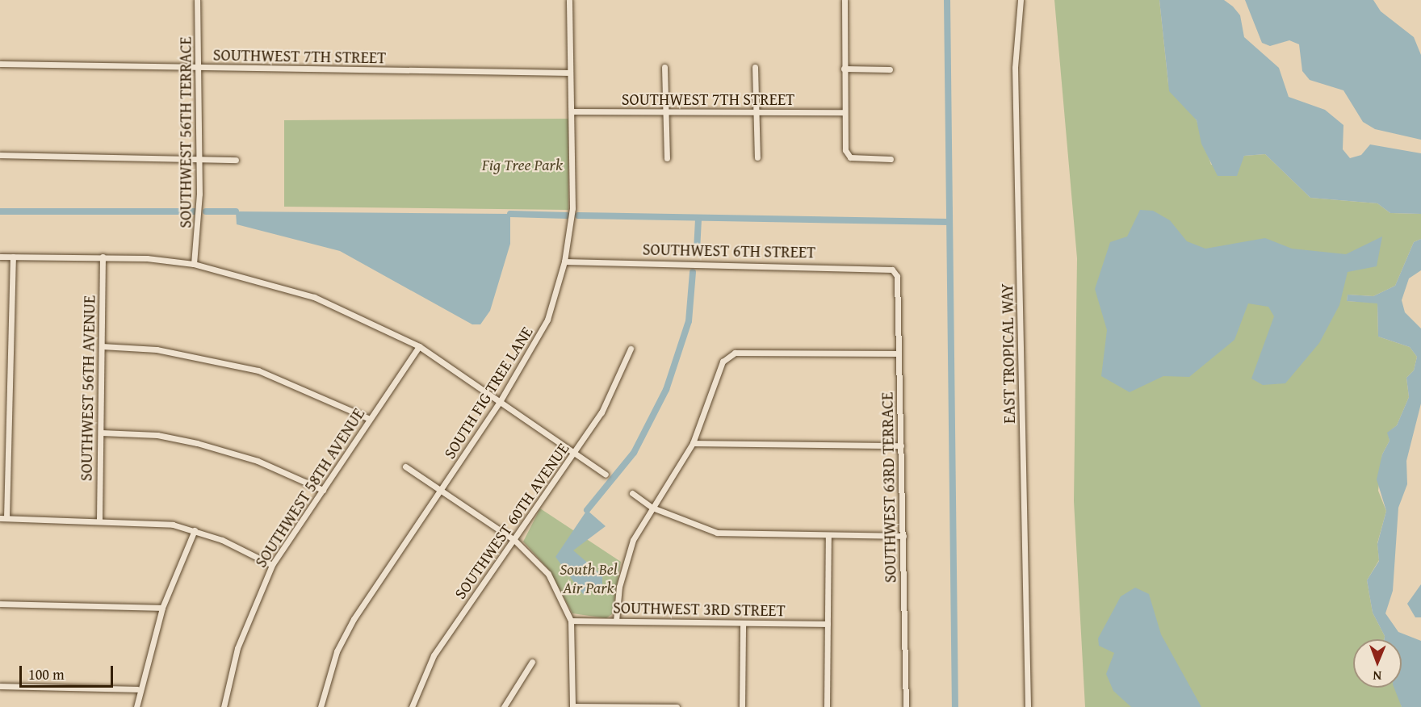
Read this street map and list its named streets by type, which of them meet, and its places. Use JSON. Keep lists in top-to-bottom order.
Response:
{
  "streets": {
    "street": [
      "SOUTHWEST 7TH STREET",
      "SOUTHWEST 56TH TERRACE",
      "SOUTHWEST 6TH STREET",
      "EAST TROPICAL WAY",
      "SOUTHWEST 56TH AVENUE",
      "SOUTH FIG TREE LANE",
      "SOUTHWEST 58TH AVENUE",
      "SOUTHWEST 63RD TERRACE",
      "SOUTHWEST 60TH AVENUE",
      "SOUTHWEST 3RD STREET"
    ]
  },
  "crossings": [
    ["SOUTHWEST 7TH STREET", "SOUTHWEST 56TH TERRACE"],
    ["SOUTHWEST 7TH STREET", "SOUTH FIG TREE LANE"],
    ["SOUTHWEST 6TH STREET", "SOUTH FIG TREE LANE"],
    ["SOUTHWEST 6TH STREET", "SOUTHWEST 63RD TERRACE"]
  ],
  "parks": ["Fig Tree Park", "South Bel Air Park"],
  "scale_bar": "100 m",
  "north": "bottom"
}
